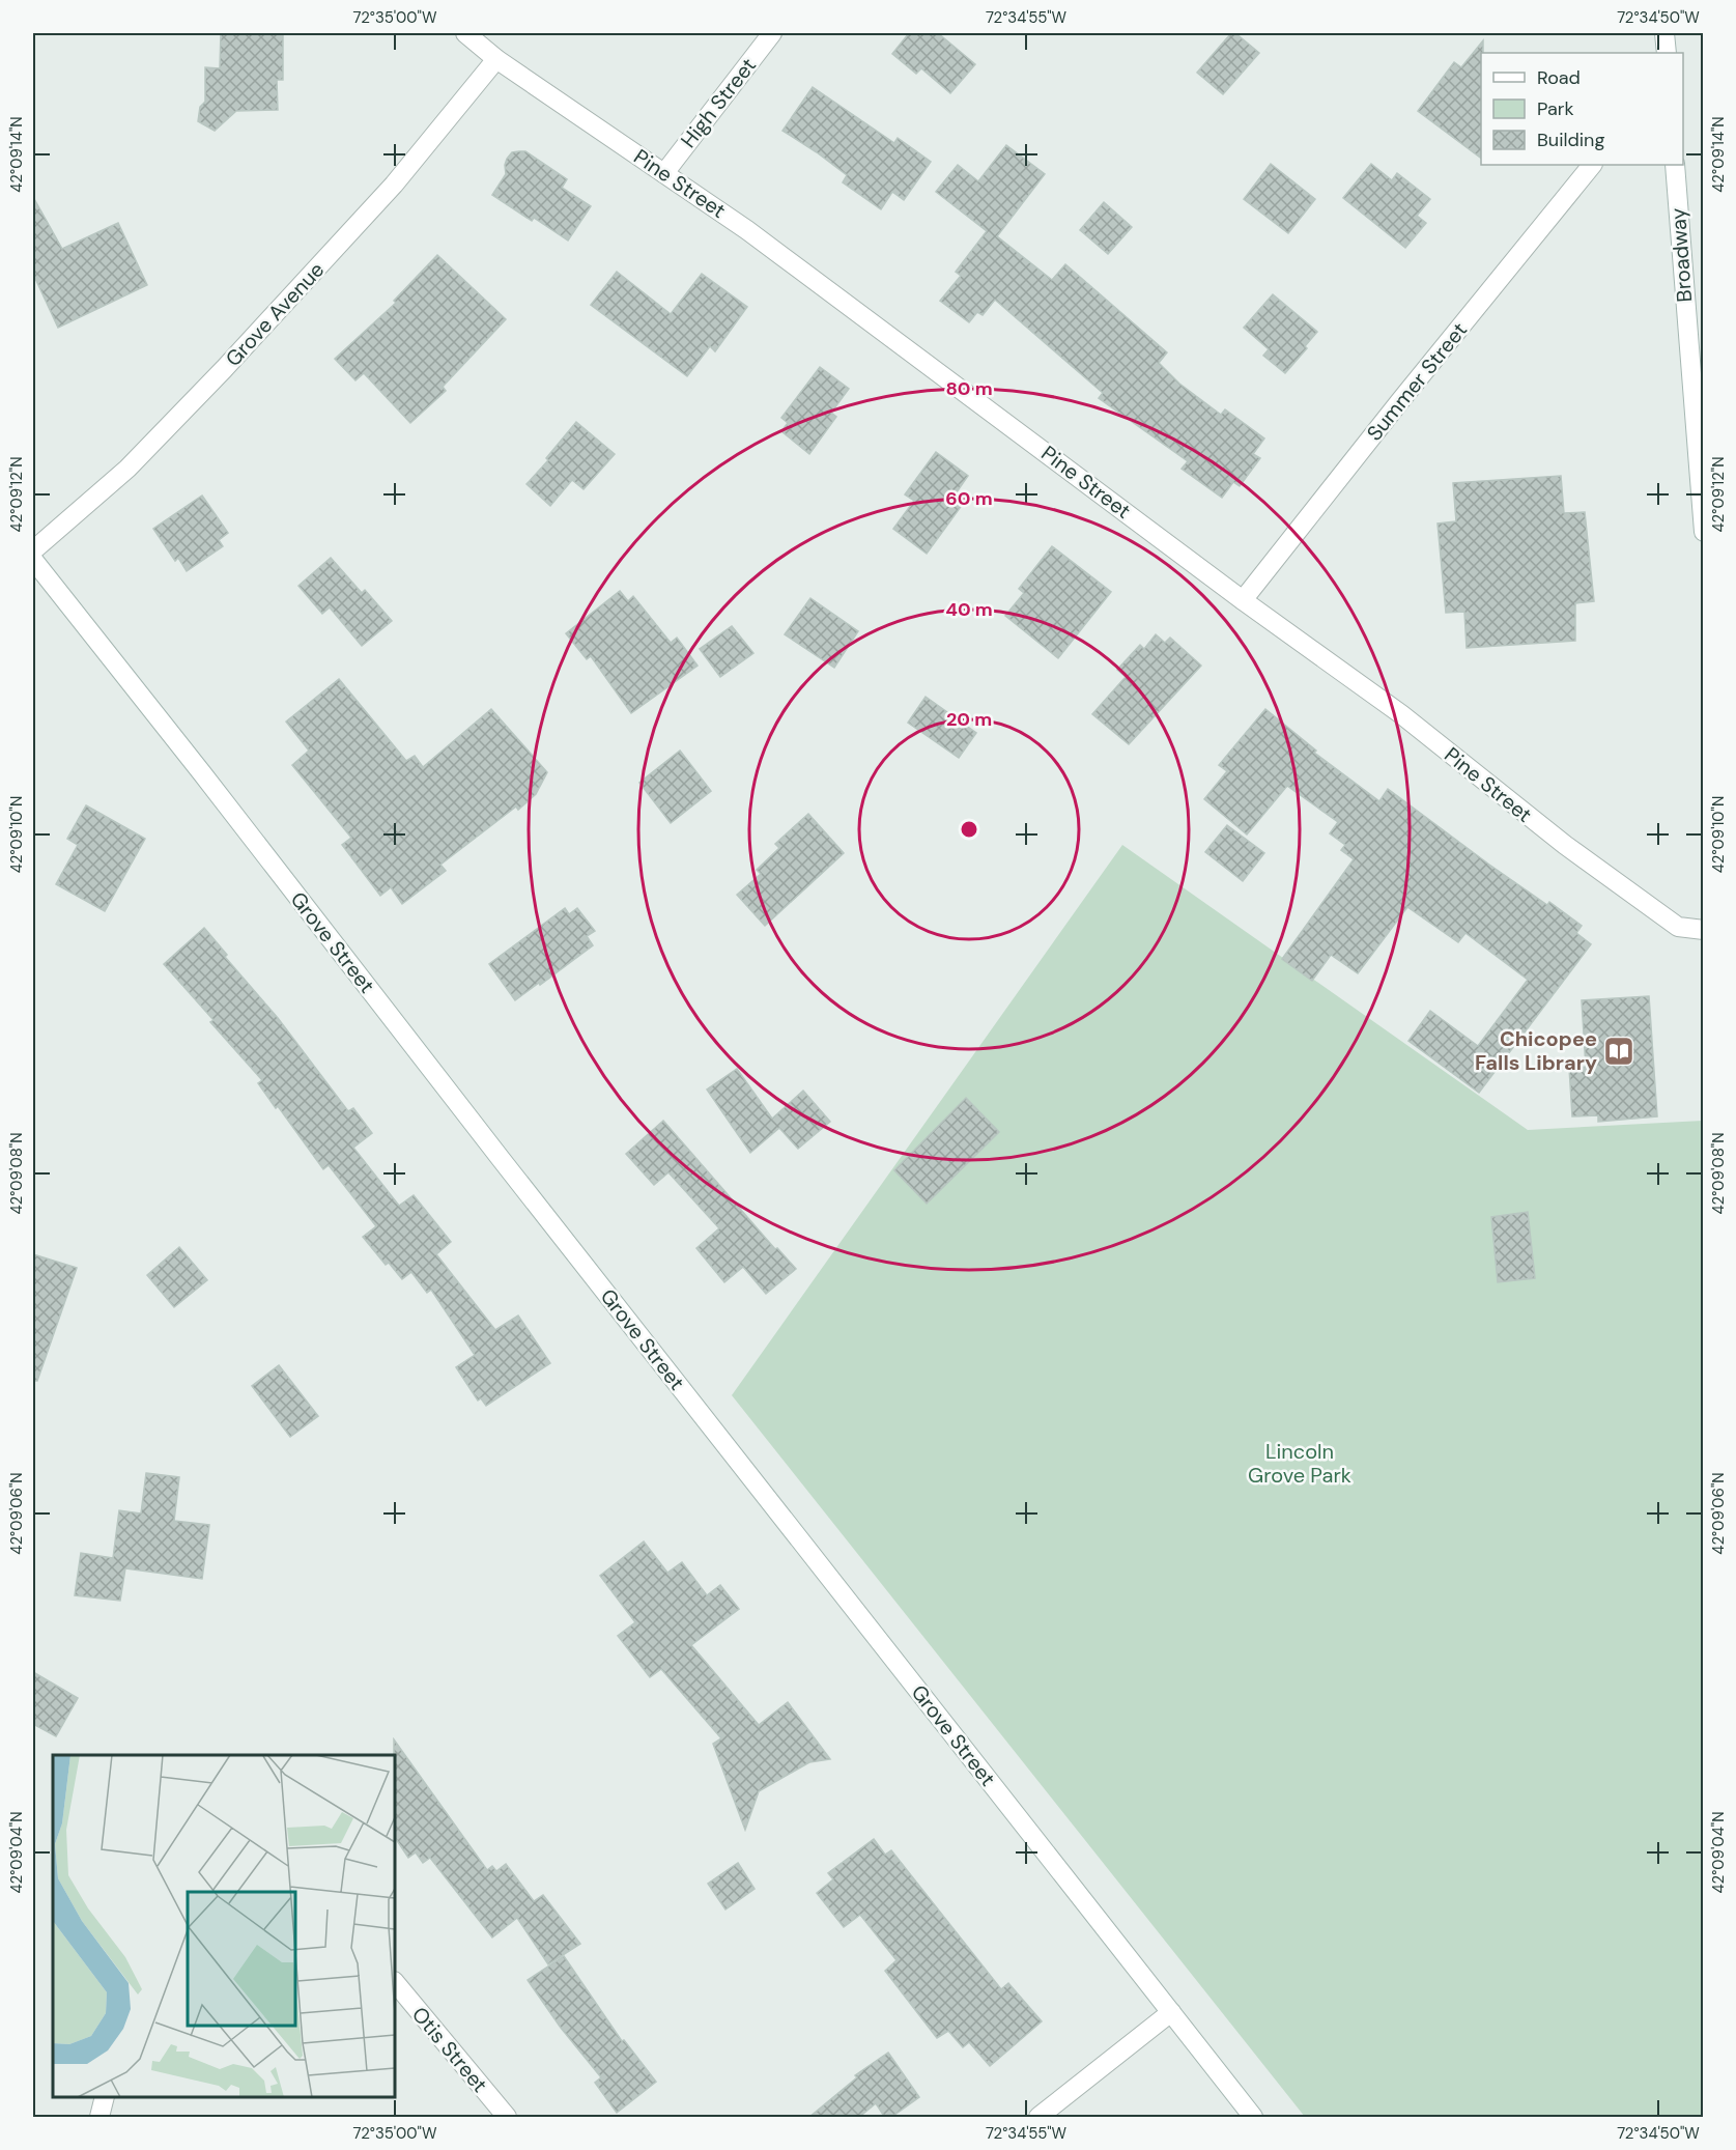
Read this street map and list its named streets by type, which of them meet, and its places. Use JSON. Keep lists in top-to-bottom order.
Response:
{
  "streets": {
    "street": [
      "High Street",
      "Pine Street",
      "Broadway",
      "Grove Avenue",
      "Summer Street",
      "Grove Street",
      "Otis Street"
    ]
  },
  "crossings": [
    ["High Street", "Pine Street"],
    ["Pine Street", "Grove Avenue"],
    ["Pine Street", "Summer Street"]
  ],
  "parks": ["Lincoln Grove Park"],
  "places": {
    "library": ["Chicopee Falls Library"]
  },
  "legend": ["Road", "Park", "Building"],
  "coordinates": [
    "72°35'00\"W",
    "72°34'55\"W",
    "72°34'50\"W",
    "42°09'14\"N",
    "42°09'12\"N",
    "42°09'10\"N",
    "42°09'08\"N",
    "42°09'06\"N",
    "42°09'04\"N"
  ],
  "rings": [
    "80 m",
    "60 m",
    "40 m",
    "20 m"
  ]
}
